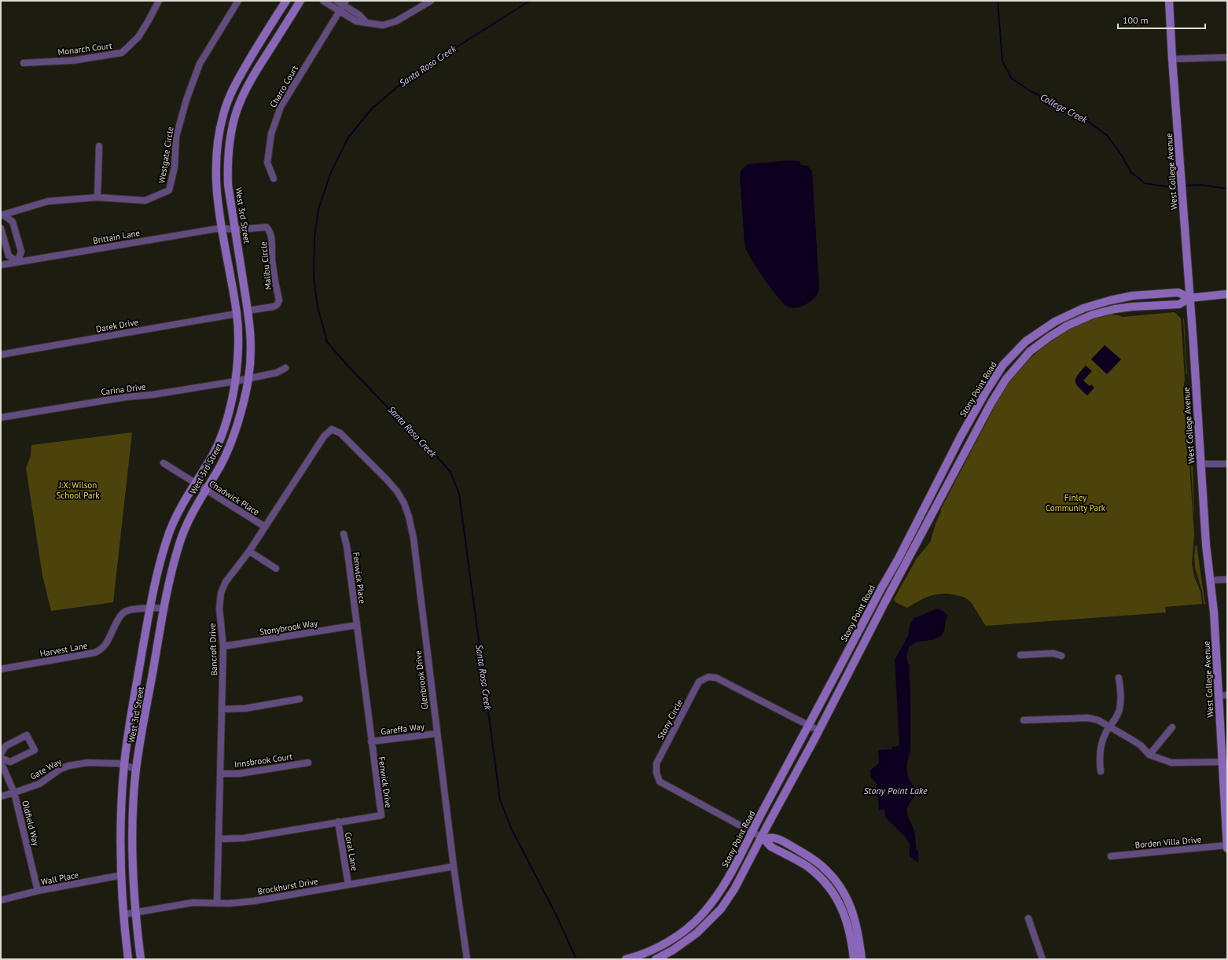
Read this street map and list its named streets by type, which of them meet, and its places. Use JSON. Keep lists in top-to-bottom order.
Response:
{
  "streets": {
    "main road": ["West College Avenue", "West 3rd Street", "Stony Point Road"],
    "street": [
      "Monarch Court",
      "Charro Court",
      "Westgate Circle",
      "Brittain Lane",
      "Malibu Circle",
      "Darek Drive",
      "Carina Drive",
      "Chadwick Place",
      "Fenwick Place",
      "Stonybrook Way",
      "Harvest Lane",
      "Bancroft Drive",
      "Glenbrook Drive",
      "Stony Circle",
      "Gareffa Way",
      "Innsbrook Court",
      "Gate Way",
      "Fenwick Drive",
      "Oldfield Way",
      "Borden Villa Drive",
      "Coral Lane",
      "Wall Place",
      "Brockhurst Drive"
    ]
  },
  "crossings": [
    ["West College Avenue", "Stony Point Road"],
    ["West College Avenue", "Borden Villa Drive"],
    ["West 3rd Street", "Brittain Lane"],
    ["West 3rd Street", "Malibu Circle"],
    ["West 3rd Street", "Darek Drive"],
    ["West 3rd Street", "Carina Drive"],
    ["West 3rd Street", "Chadwick Place"],
    ["West 3rd Street", "Harvest Lane"],
    ["West 3rd Street", "Gate Way"],
    ["West 3rd Street", "Wall Place"],
    ["West 3rd Street", "Brockhurst Drive"],
    ["Brittain Lane", "Malibu Circle"],
    ["Stony Point Road", "Stony Circle"],
    ["Chadwick Place", "Bancroft Drive"],
    ["Fenwick Place", "Stonybrook Way"],
    ["Fenwick Place", "Fenwick Drive"],
    ["Stonybrook Way", "Bancroft Drive"],
    ["Stonybrook Way", "Fenwick Drive"],
    ["Bancroft Drive", "Glenbrook Drive"],
    ["Bancroft Drive", "Innsbrook Court"],
    ["Bancroft Drive", "Fenwick Drive"],
    ["Bancroft Drive", "Brockhurst Drive"],
    ["Glenbrook Drive", "Gareffa Way"],
    ["Glenbrook Drive", "Brockhurst Drive"],
    ["Gareffa Way", "Fenwick Drive"],
    ["Gate Way", "Oldfield Way"],
    ["Fenwick Drive", "Coral Lane"],
    ["Oldfield Way", "Wall Place"],
    ["Coral Lane", "Brockhurst Drive"]
  ],
  "water": ["Santa Rosa Creek", "College Creek", "Stony Point Lake"],
  "parks": ["J.X. Wilson School Park", "Finley Community Park"],
  "scale_bar": "100 m"
}
